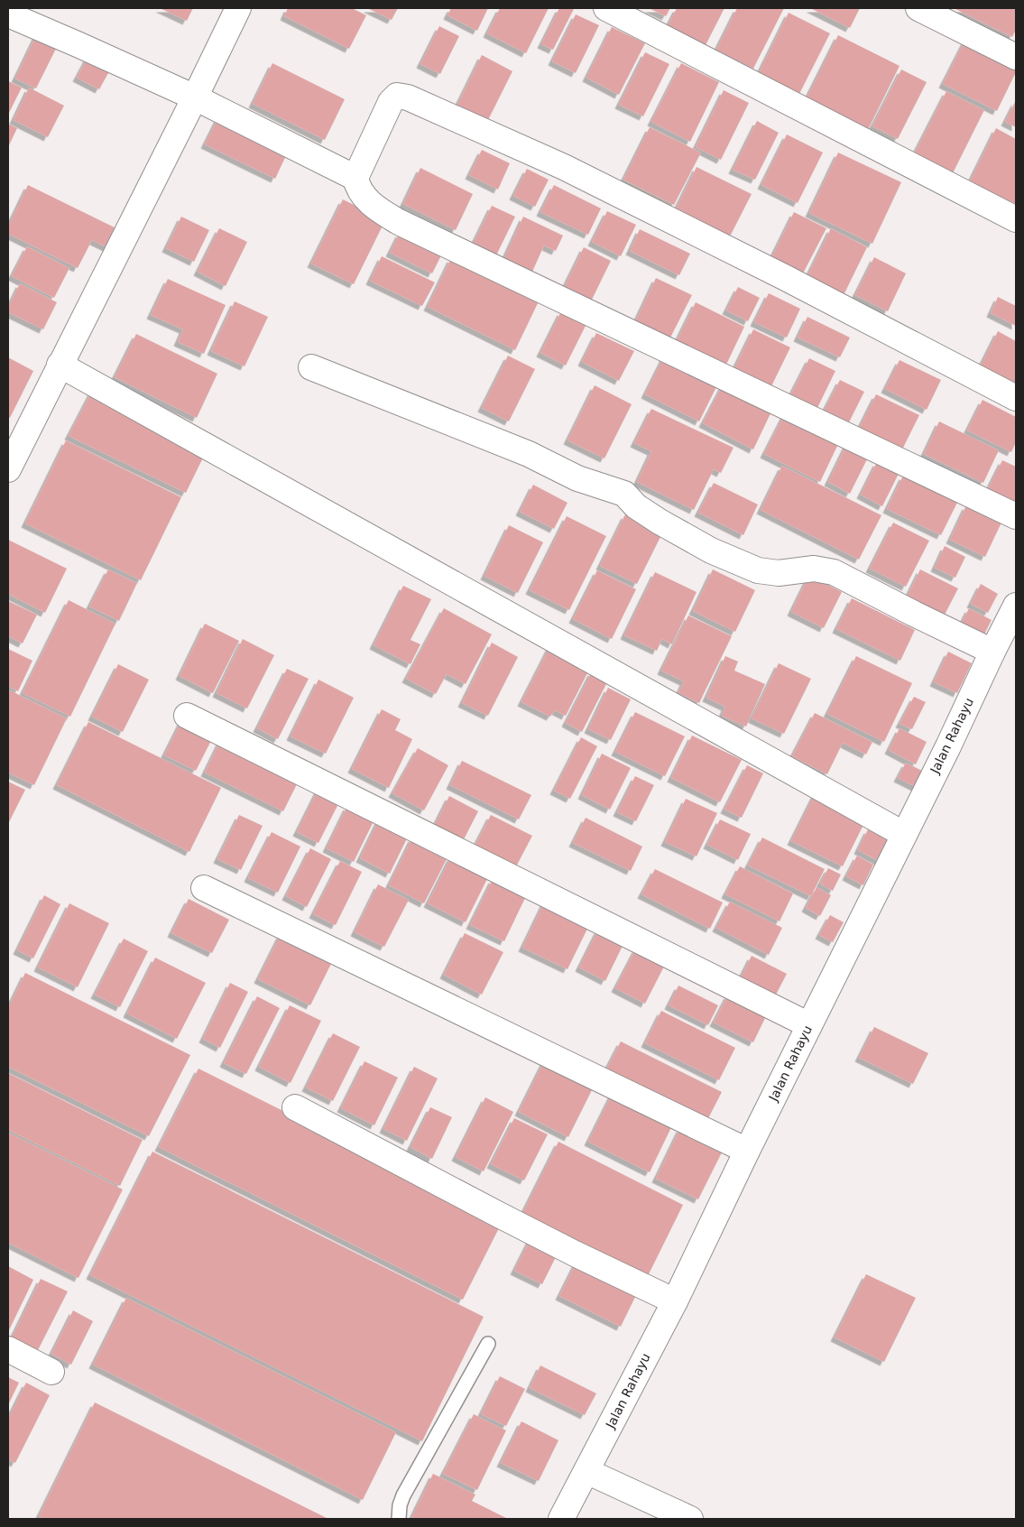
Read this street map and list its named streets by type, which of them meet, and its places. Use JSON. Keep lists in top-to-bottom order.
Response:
{
  "streets": {
    "street": ["Jalan Rahayu"]
  }
}
